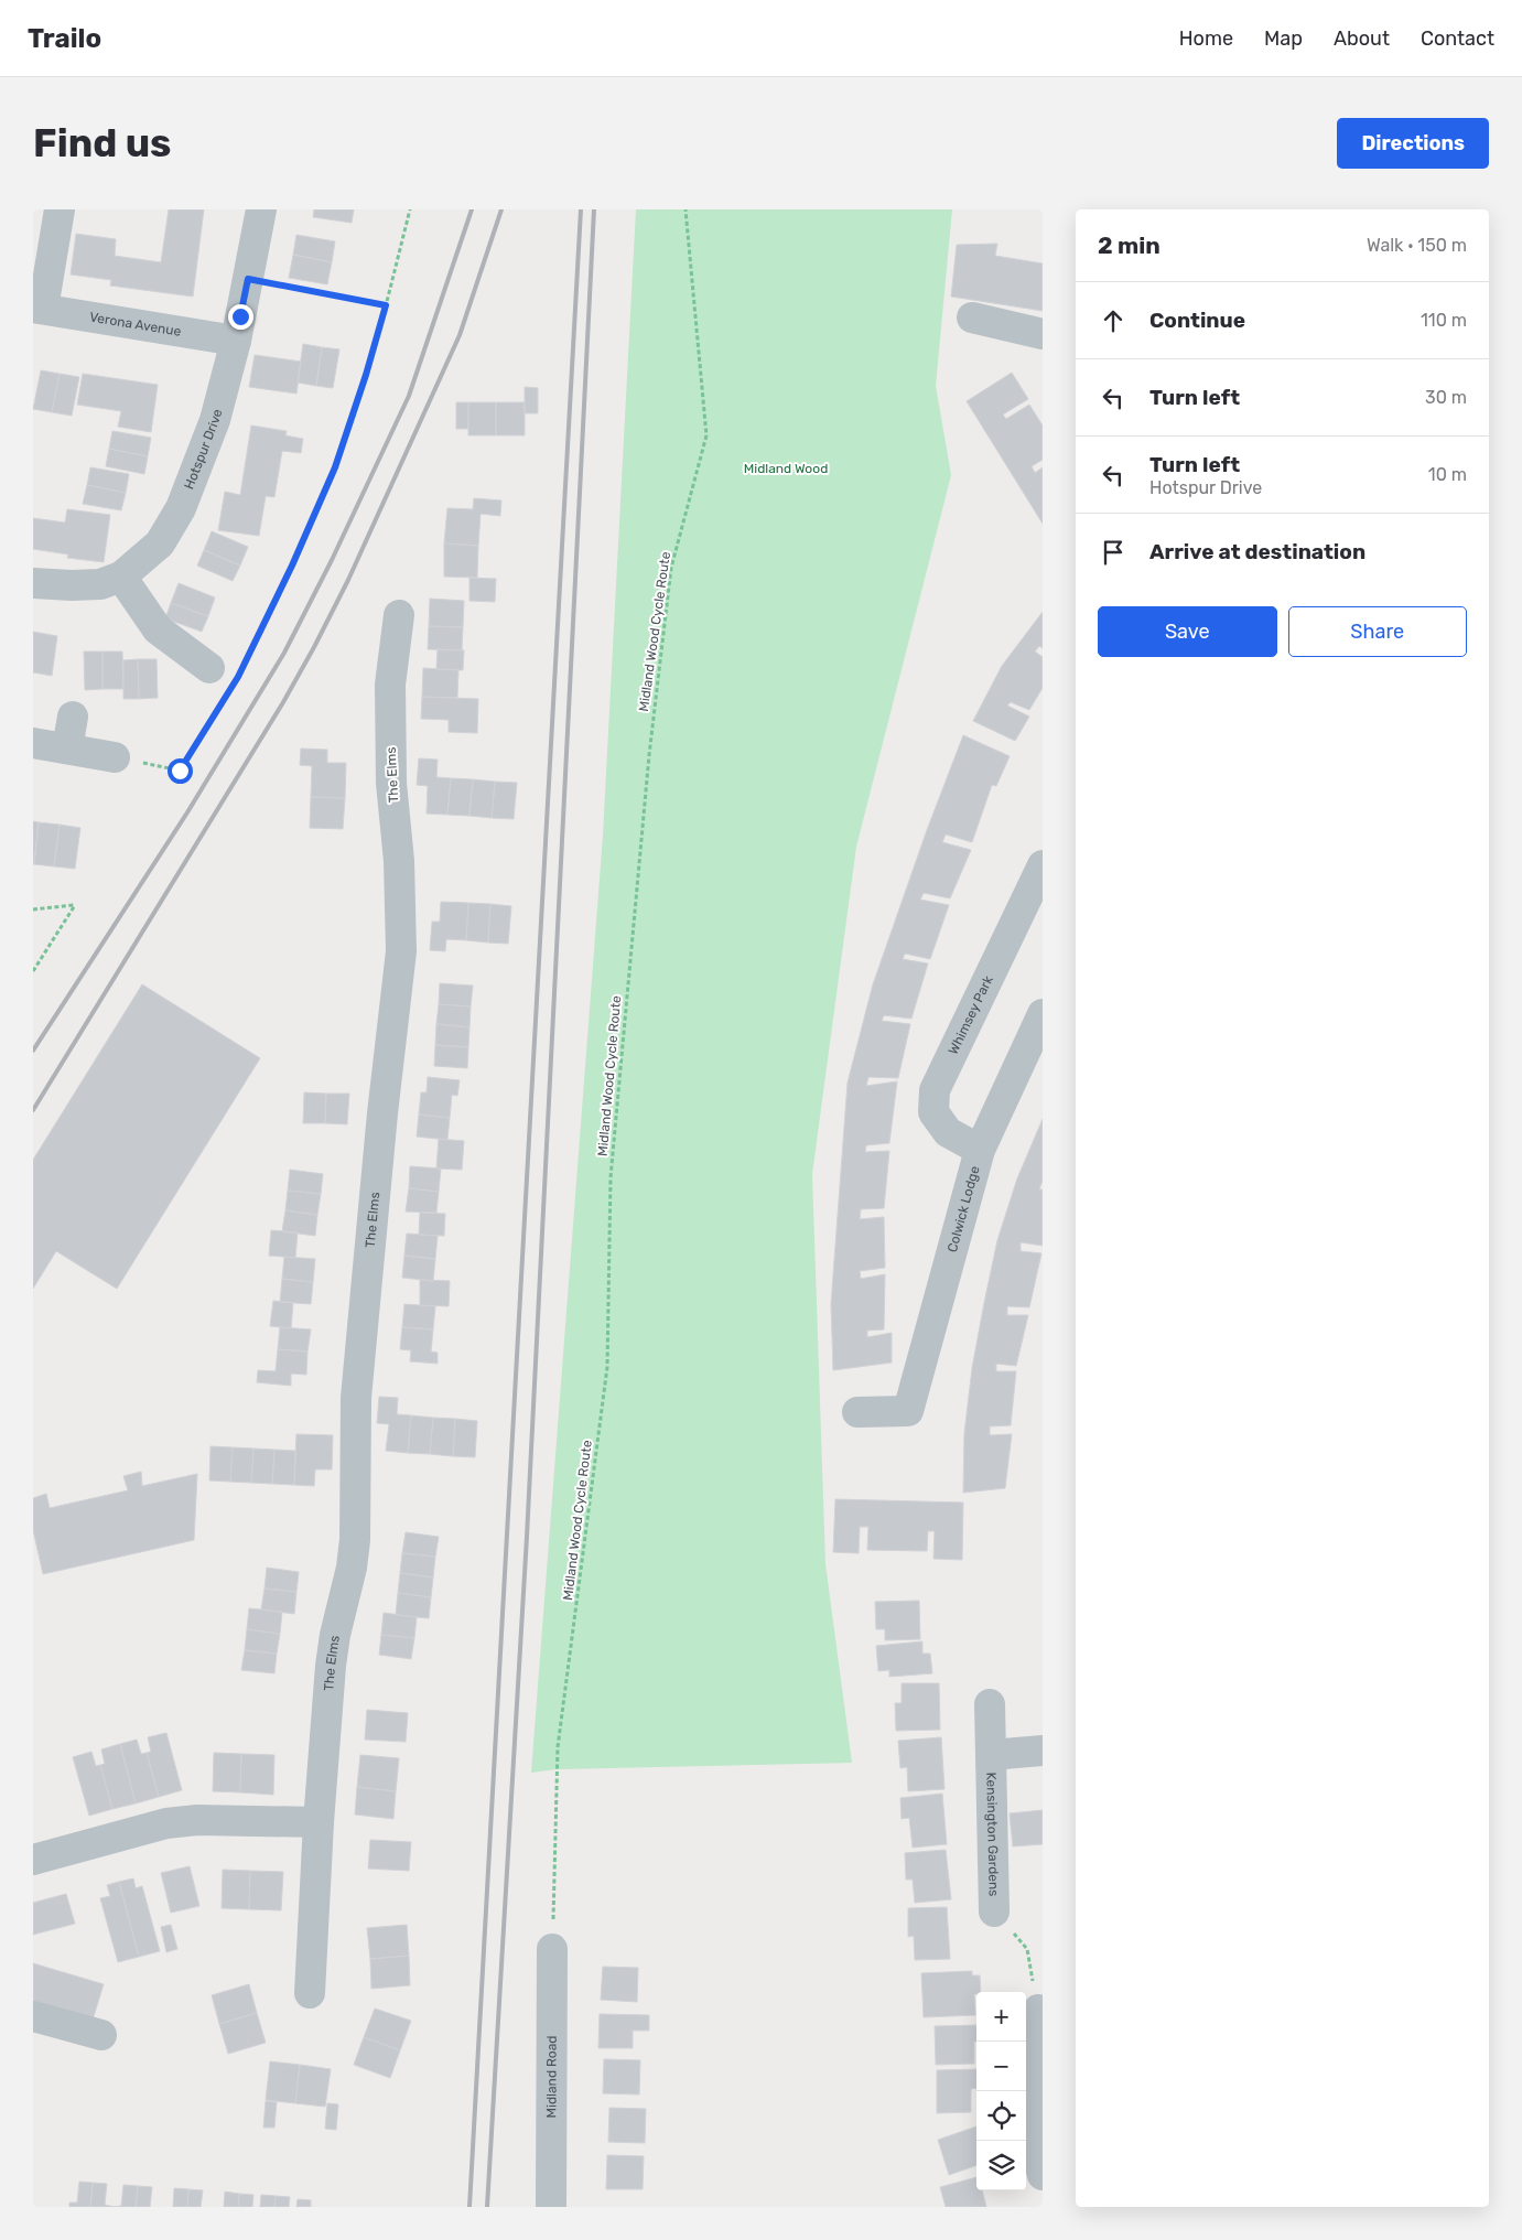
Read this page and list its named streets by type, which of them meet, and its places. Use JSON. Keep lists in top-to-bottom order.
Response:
{
  "streets": {
    "street": [
      "Verona Avenue",
      "Hotspur Drive",
      "The Elms",
      "Whimsey Park",
      "Colwick Lodge",
      "Kensington Gardens",
      "Midland Road"
    ],
    "path": ["Midland Wood Cycle Route"]
  },
  "crossings": [
    ["Verona Avenue", "Hotspur Drive"],
    ["Midland Wood Cycle Route", "Midland Road"],
    ["Whimsey Park", "Colwick Lodge"]
  ],
  "parks": ["Midland Wood"],
  "page": {
    "header": "Trailo",
    "nav": [
      "Home",
      "Map",
      "About",
      "Contact"
    ],
    "buttons": [
      "Directions",
      ["Save", "Share"]
    ],
    "title": "Find us",
    "heading": ["2 min", "Walk · 150 m"],
    "list": [
      ["Continue", "110 m"],
      ["Turn left", "30 m"],
      ["Turn left", "Hotspur Drive", "10 m"],
      "Arrive at destination"
    ],
    "map_buttons": ["+", "−"]
  }
}
